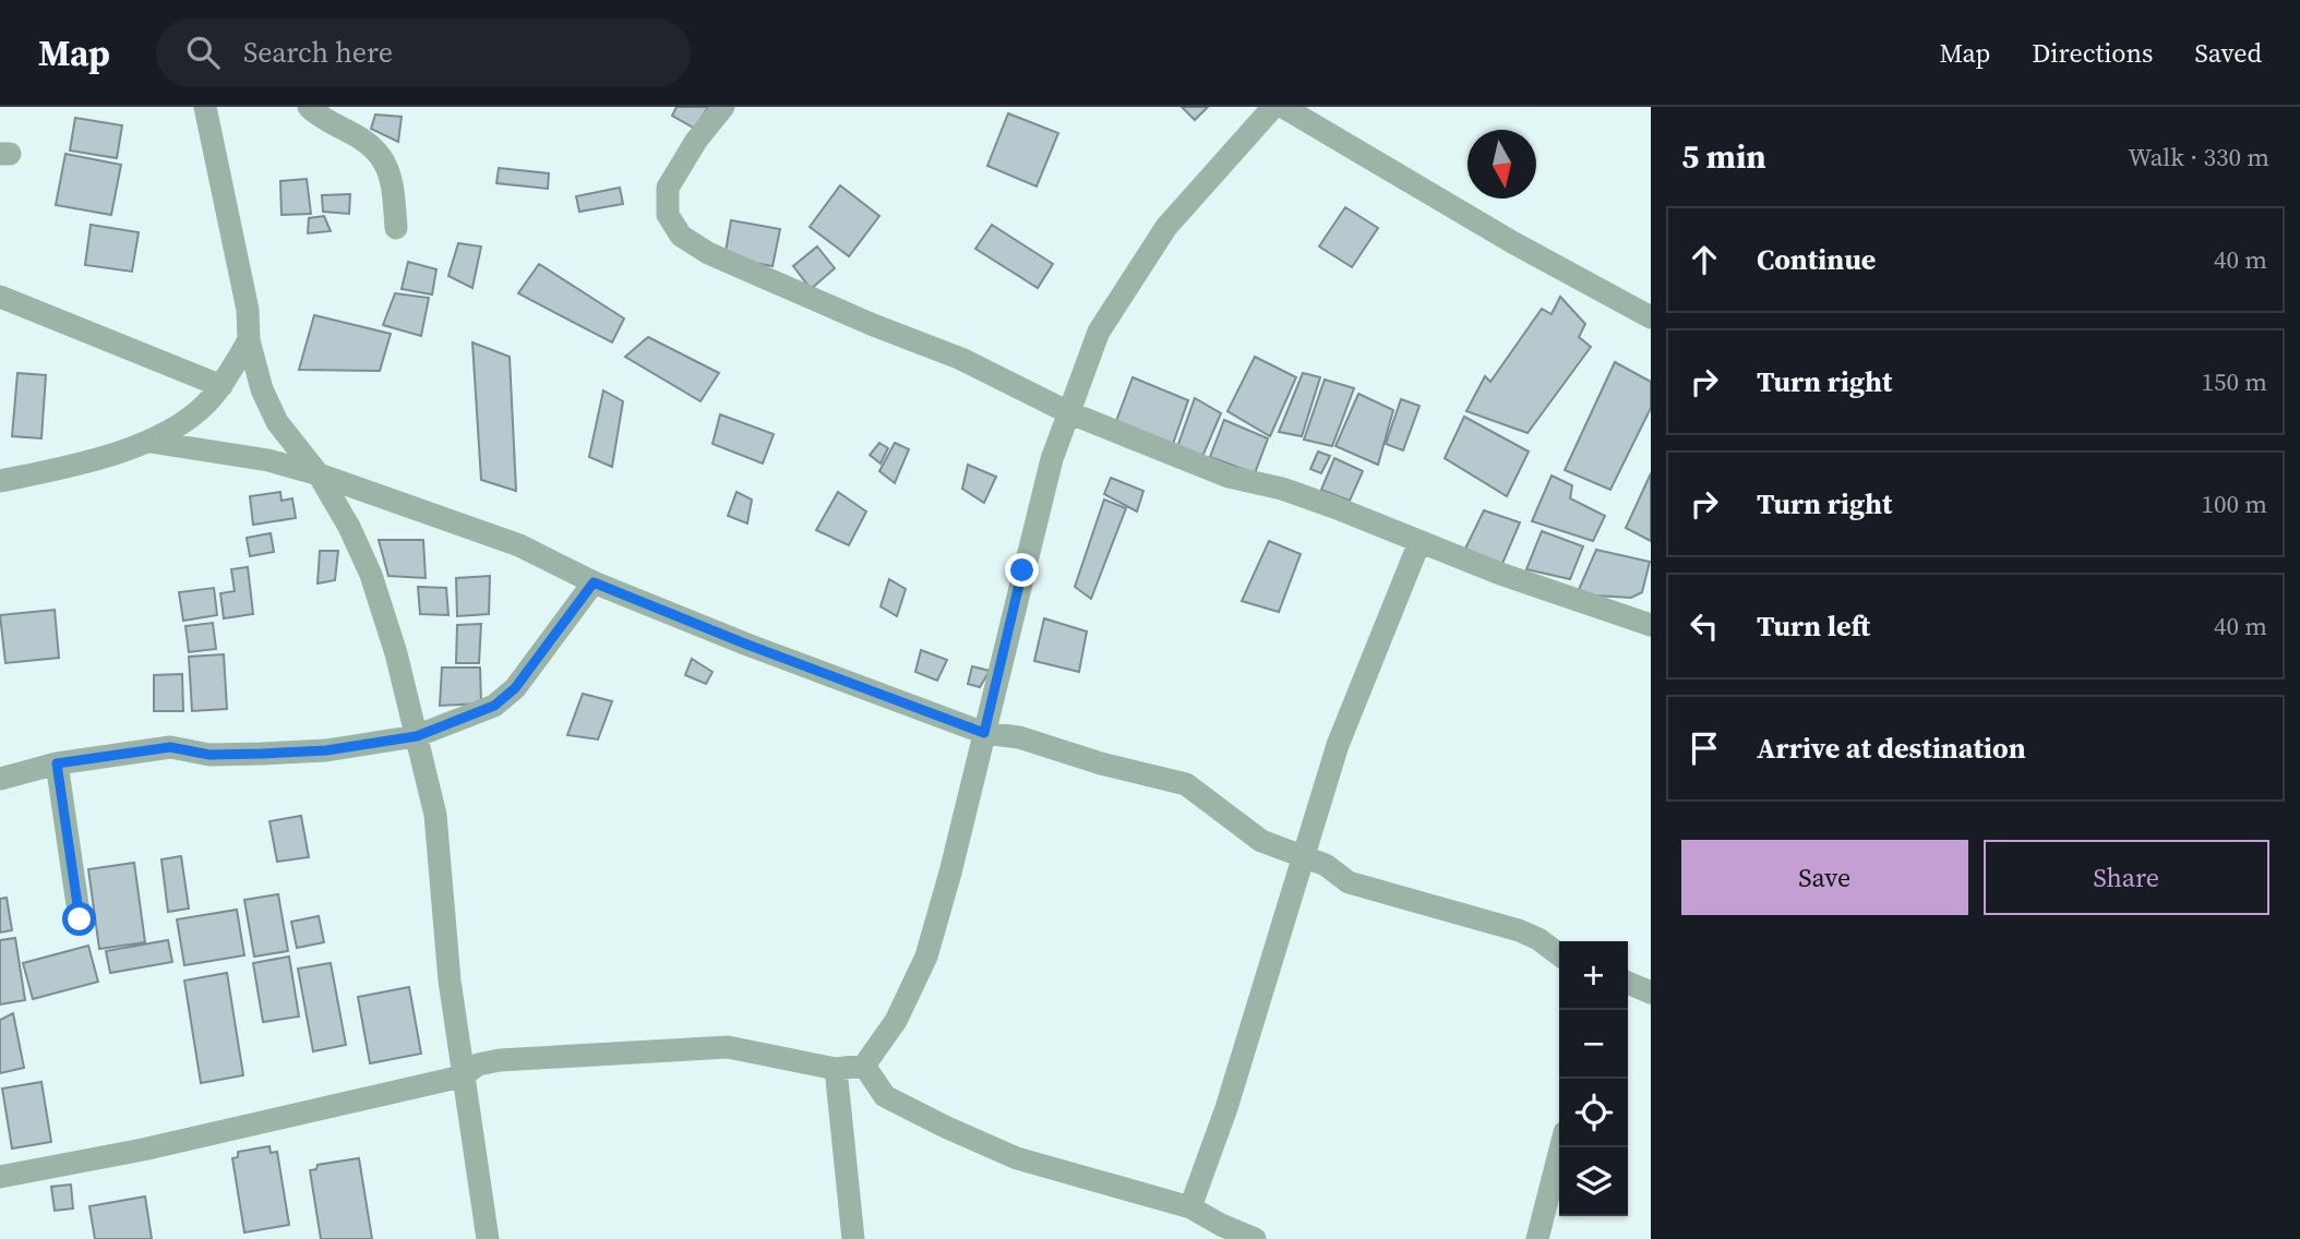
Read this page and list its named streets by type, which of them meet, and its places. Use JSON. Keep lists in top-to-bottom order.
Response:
{
  "north": "bottom",
  "page": {
    "header": "Map",
    "search": "Search here",
    "nav": ["Map", "Directions", "Saved"],
    "heading": ["5 min", "Walk · 330 m"],
    "list": [
      ["Continue", "40 m"],
      ["Turn right", "150 m"],
      ["Turn right", "100 m"],
      ["Turn left", "40 m"],
      "Arrive at destination"
    ],
    "buttons": ["Save", "Share"],
    "map_buttons": ["+", "−"]
  }
}
